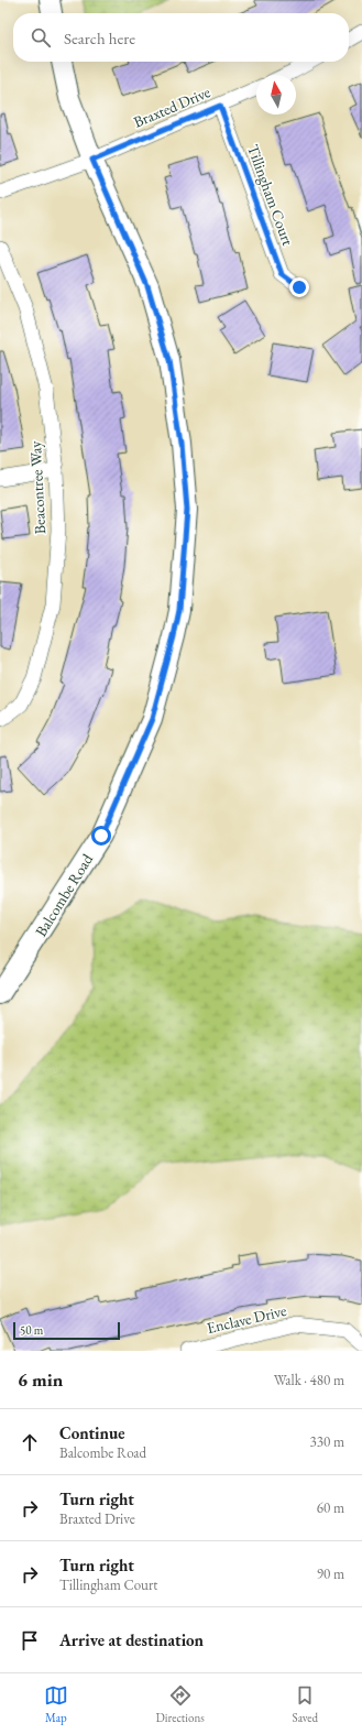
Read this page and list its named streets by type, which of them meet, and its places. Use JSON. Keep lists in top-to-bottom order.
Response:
{
  "streets": {
    "street": [
      "Braxted Drive",
      "Tillingham Court",
      "Beacontree Way",
      "Balcombe Road",
      "Enclave Drive"
    ]
  },
  "crossings": [
    ["Braxted Drive", "Tillingham Court"],
    ["Braxted Drive", "Balcombe Road"]
  ],
  "scale_bar": "50 m",
  "north": "top",
  "page": {
    "search": "Search here",
    "scale": "50 m",
    "heading": ["6 min", "Walk · 480 m"],
    "list": [
      ["Continue", "Balcombe Road", "330 m"],
      ["Turn right", "Braxted Drive", "60 m"],
      ["Turn right", "Tillingham Court", "90 m"],
      "Arrive at destination"
    ],
    "nav": ["Map", "Directions", "Saved"]
  }
}
